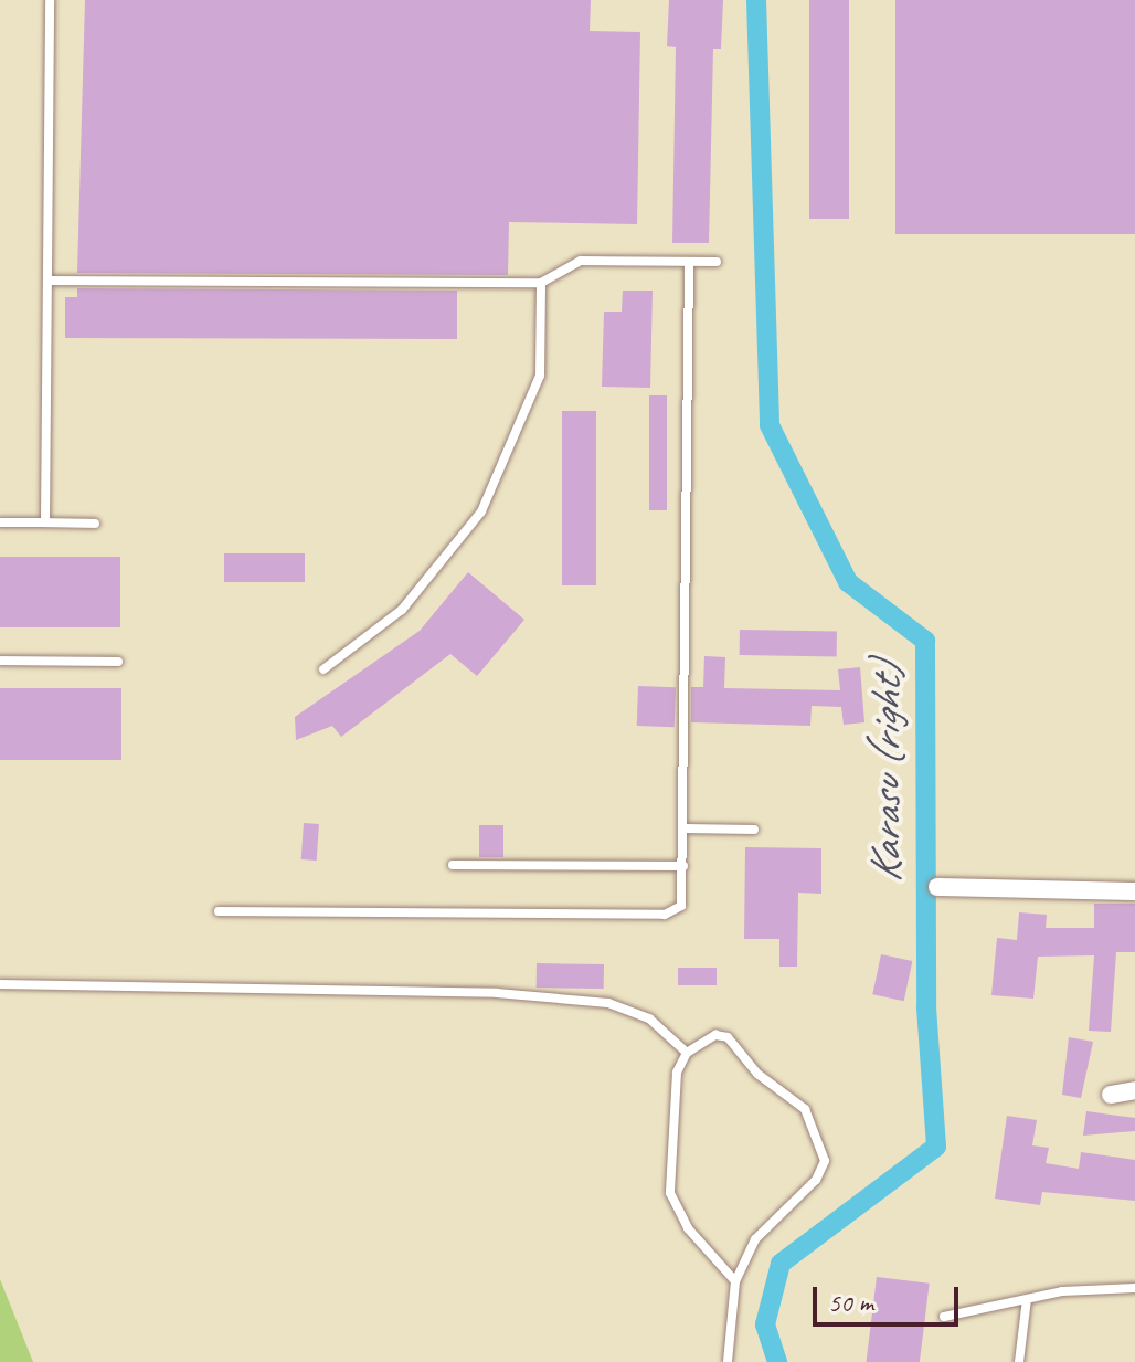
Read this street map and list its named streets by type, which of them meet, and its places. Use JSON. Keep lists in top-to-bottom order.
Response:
{
  "water": ["Karasu (right)"],
  "scale_bar": "50 m"
}
